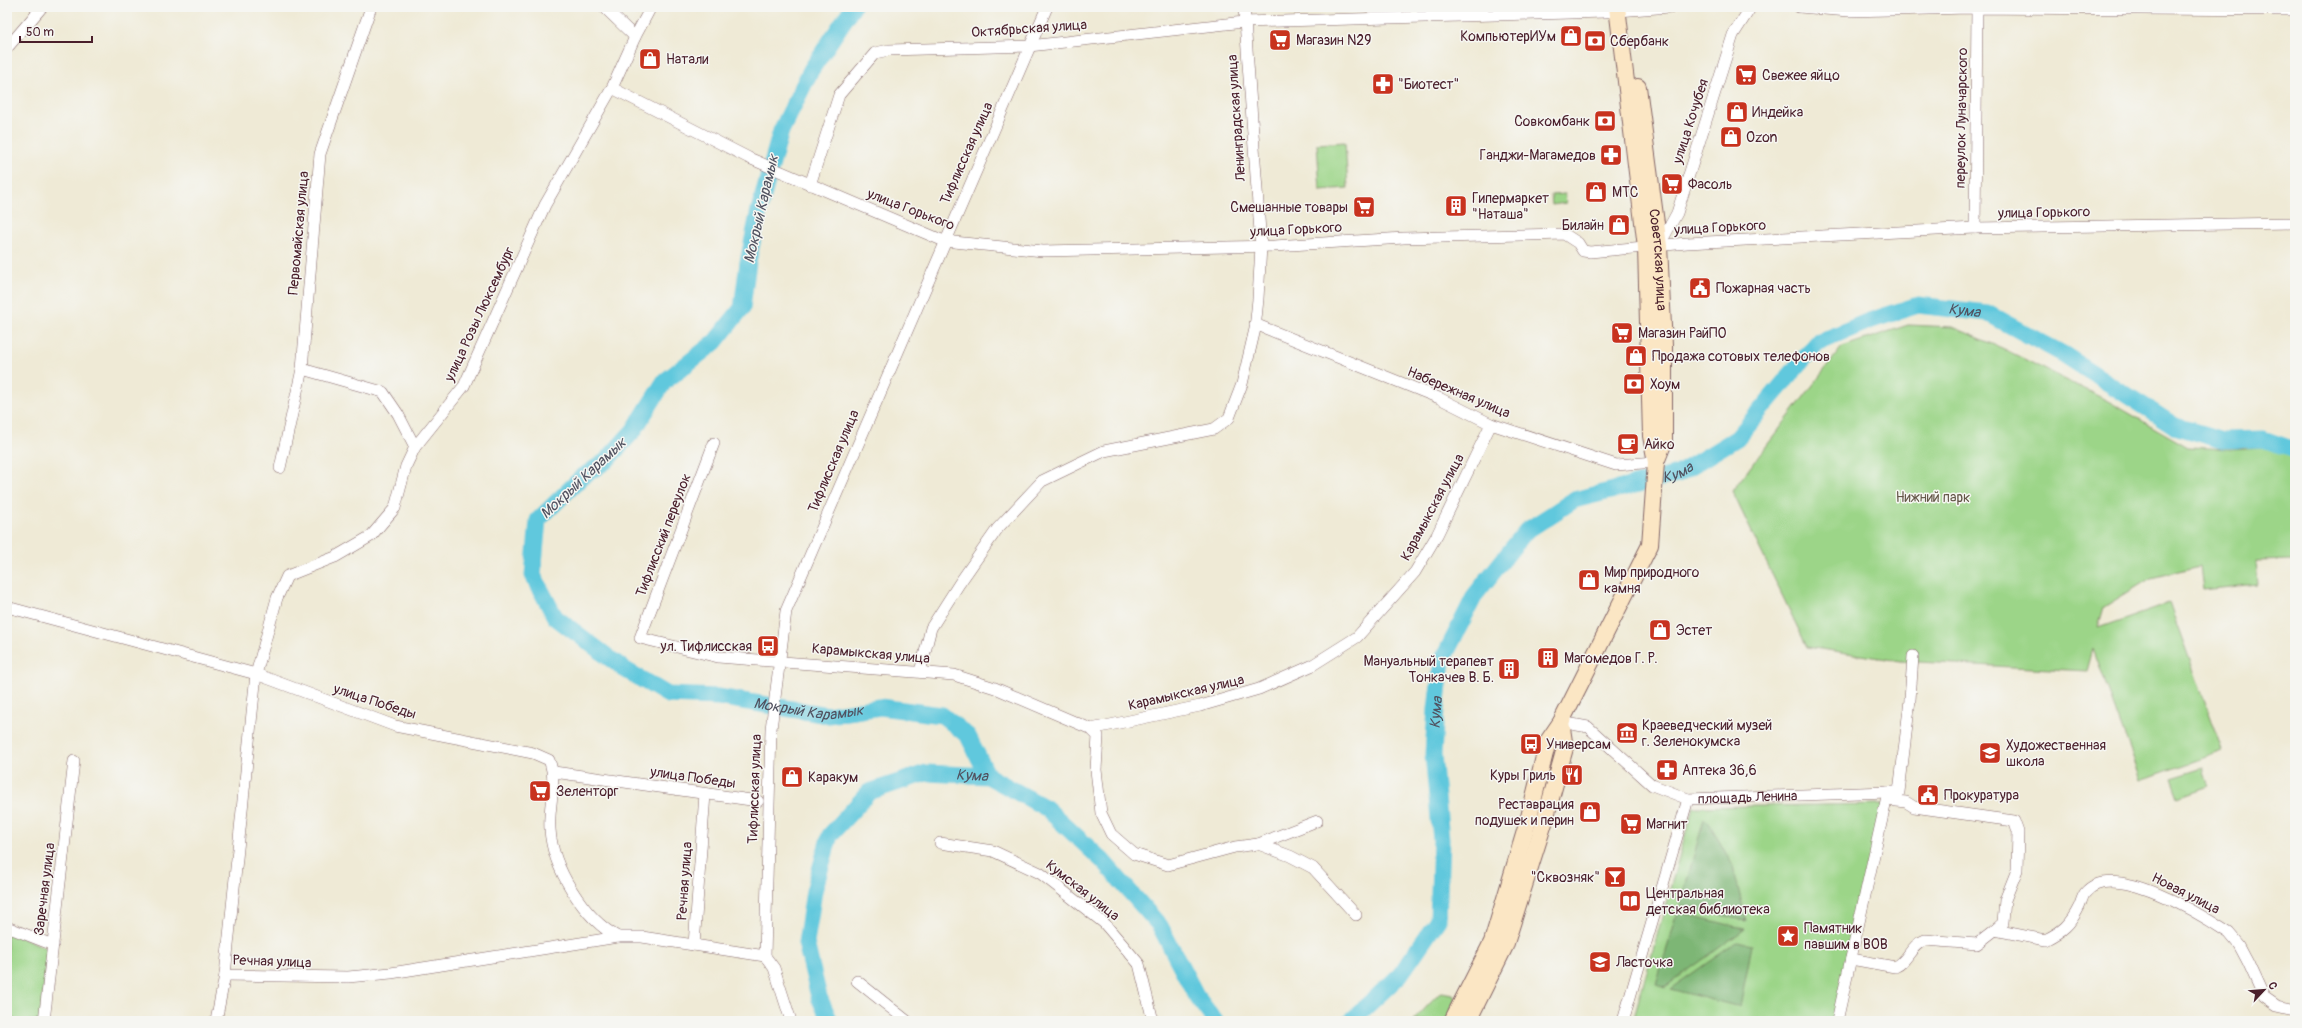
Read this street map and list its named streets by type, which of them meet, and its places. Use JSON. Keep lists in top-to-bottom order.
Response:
{
  "streets": {
    "street": [
      "Октябрьская улица",
      "Ленинградская улица",
      "переулок Луначарского",
      "улица Кочубея",
      "Тифлисская улица",
      "улица Горького",
      "Первомайская улица",
      "Советская улица",
      "улица Розы Люксембург",
      "Набережная улица",
      "Карамыкская улица",
      "Тифлисский переулок",
      "улица Победы",
      "площадь Ленина",
      "Речная улица",
      "Заречная улица",
      "Кумская улица",
      "Новая улица"
    ]
  },
  "crossings": [
    ["Октябрьская улица", "Ленинградская улица"],
    ["Октябрьская улица", "Тифлисская улица"],
    ["Октябрьская улица", "улица Горького"],
    ["Октябрьская улица", "Советская улица"],
    ["Ленинградская улица", "улица Горького"],
    ["Ленинградская улица", "Набережная улица"],
    ["Ленинградская улица", "Карамыкская улица"],
    ["переулок Луначарского", "улица Горького"],
    ["улица Кочубея", "улица Горького"],
    ["улица Кочубея", "Советская улица"],
    ["Тифлисская улица", "улица Горького"],
    ["Тифлисская улица", "Карамыкская улица"],
    ["Тифлисская улица", "Речная улица"],
    ["улица Горького", "Советская улица"],
    ["улица Горького", "улица Розы Люксембург"],
    ["Советская улица", "Набережная улица"],
    ["улица Розы Люксембург", "улица Победы"],
    ["улица Розы Люксембург", "Речная улица"],
    ["Набережная улица", "Карамыкская улица"],
    ["Карамыкская улица", "Тифлисский переулок"],
    ["улица Победы", "Речная улица"],
    ["площадь Ленина", "Новая улица"]
  ],
  "water": ["Мокрый Карамык", "Кума"],
  "parks": ["Нижний парк"],
  "places": {
    "shop": [
      "КомпьютерИУм",
      "Натали",
      "Индейка",
      "Ozon",
      "МТС",
      "Билайн",
      "Продажа сотовых телефонов",
      "Мир природного камня",
      "Эстет",
      "Каракум",
      "Реставрация подушек и перин"
    ],
    "supermarket": [
      "Магазин N29",
      "Свежее яйцо",
      "Фасоль",
      "Смешанные товары",
      "Магазин РайПО",
      "Зеленторг",
      "Магнит"
    ],
    "bank": ["Сбербанк", "Совкомбанк", "Хоум"],
    "pharmacy": ["\"Биотест\"", "Ганджи-Магамедов", "Аптека 36,6"],
    "building": ["Гипермаркет \"Наташа\"", "Магомедов Г. Р.", "Мануальный терапевт Тонкачев В. Б."],
    "public building": ["Пожарная часть", "Прокуратура"],
    "cafe": ["Айко"],
    "bus stop": ["ул. Тифлисская", "Универсам"],
    "museum": ["Краеведческий музей г. Зеленокумска"],
    "school or university": ["Художественная школа", "Ласточка"],
    "restaurant": ["Куры Гриль"],
    "bar": ["\"Сквозняк\""],
    "library": ["Центральная детская библиотека"],
    "place": ["Памятник павшим в ВОВ"]
  },
  "scale_bar": "50 m",
  "north": "top right"
}
